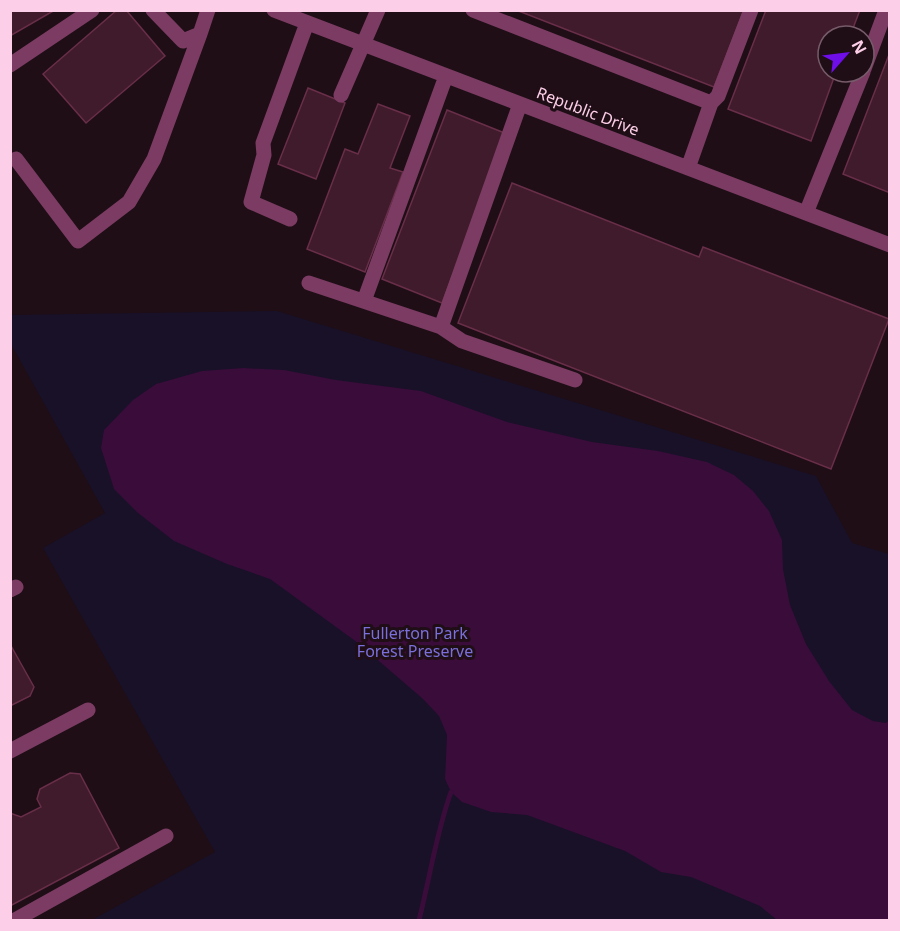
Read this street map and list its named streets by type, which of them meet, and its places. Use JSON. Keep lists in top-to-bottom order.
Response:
{
  "streets": {
    "street": ["Republic Drive"]
  },
  "parks": ["Fullerton Park Forest Preserve"],
  "north": "top right"
}
